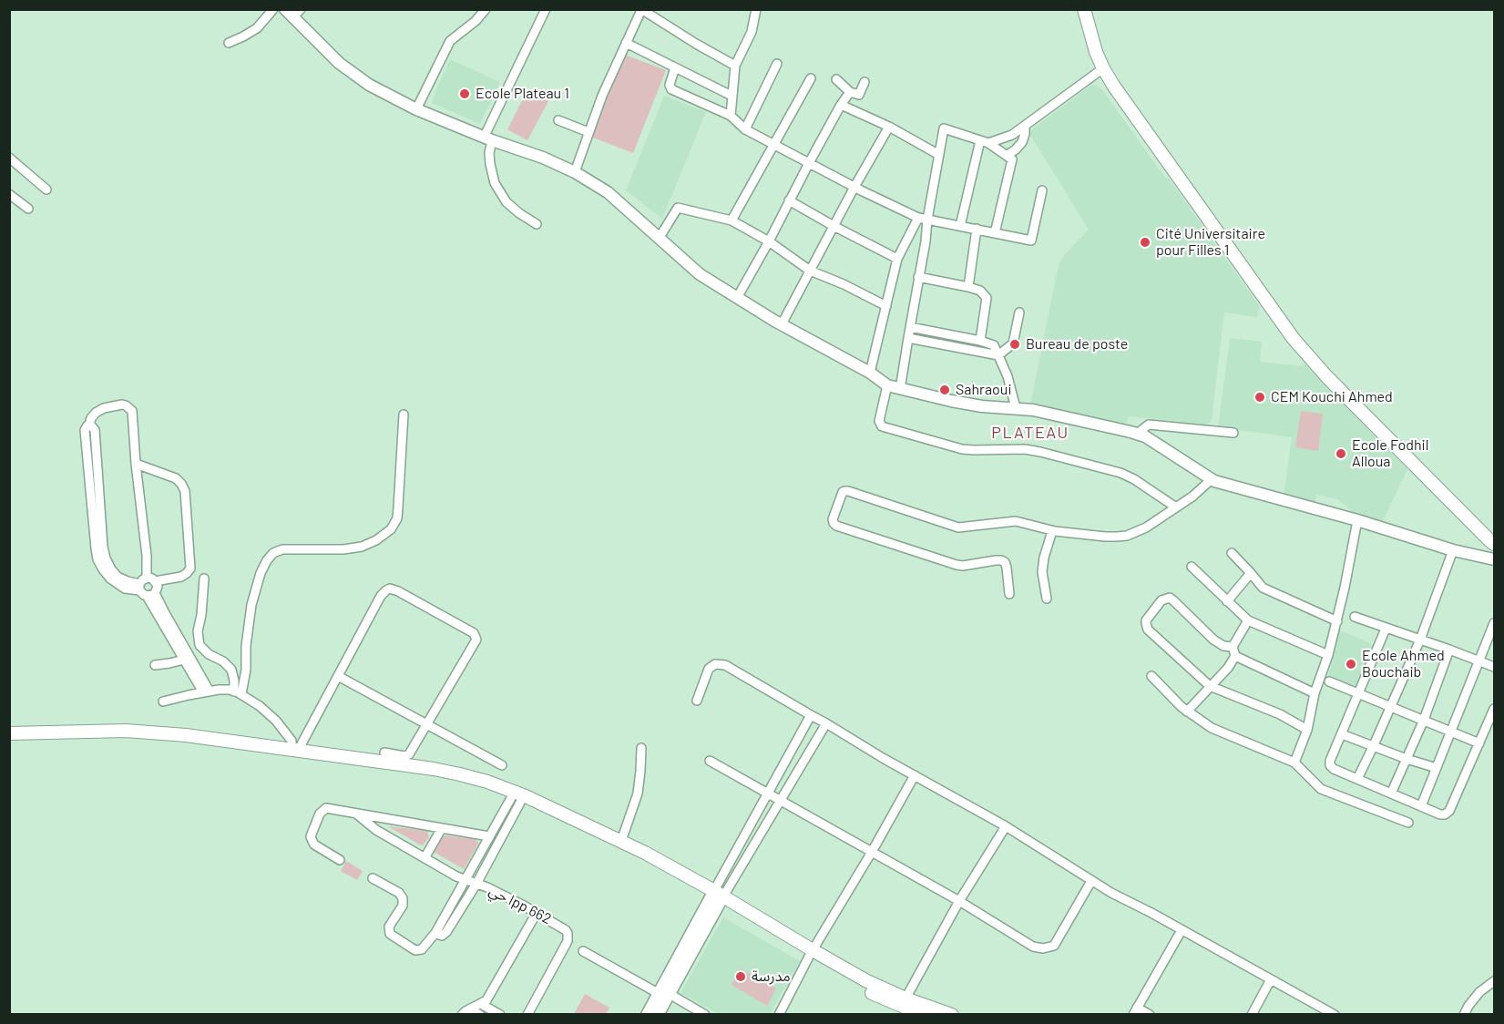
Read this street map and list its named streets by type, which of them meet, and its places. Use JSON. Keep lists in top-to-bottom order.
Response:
{
  "streets": {
    "street": ["حي lpp 662"]
  },
  "districts": ["PLATEAU"],
  "places": [
    "Ecole Plateau 1",
    "Cité Universitaire pour Filles 1",
    "Bureau de poste",
    "Sahraoui",
    "CEM Kouchi Ahmed",
    "Ecole Fodhil Alloua",
    "Ecole Ahmed Bouchaib",
    "مدرسة"
  ]
}
